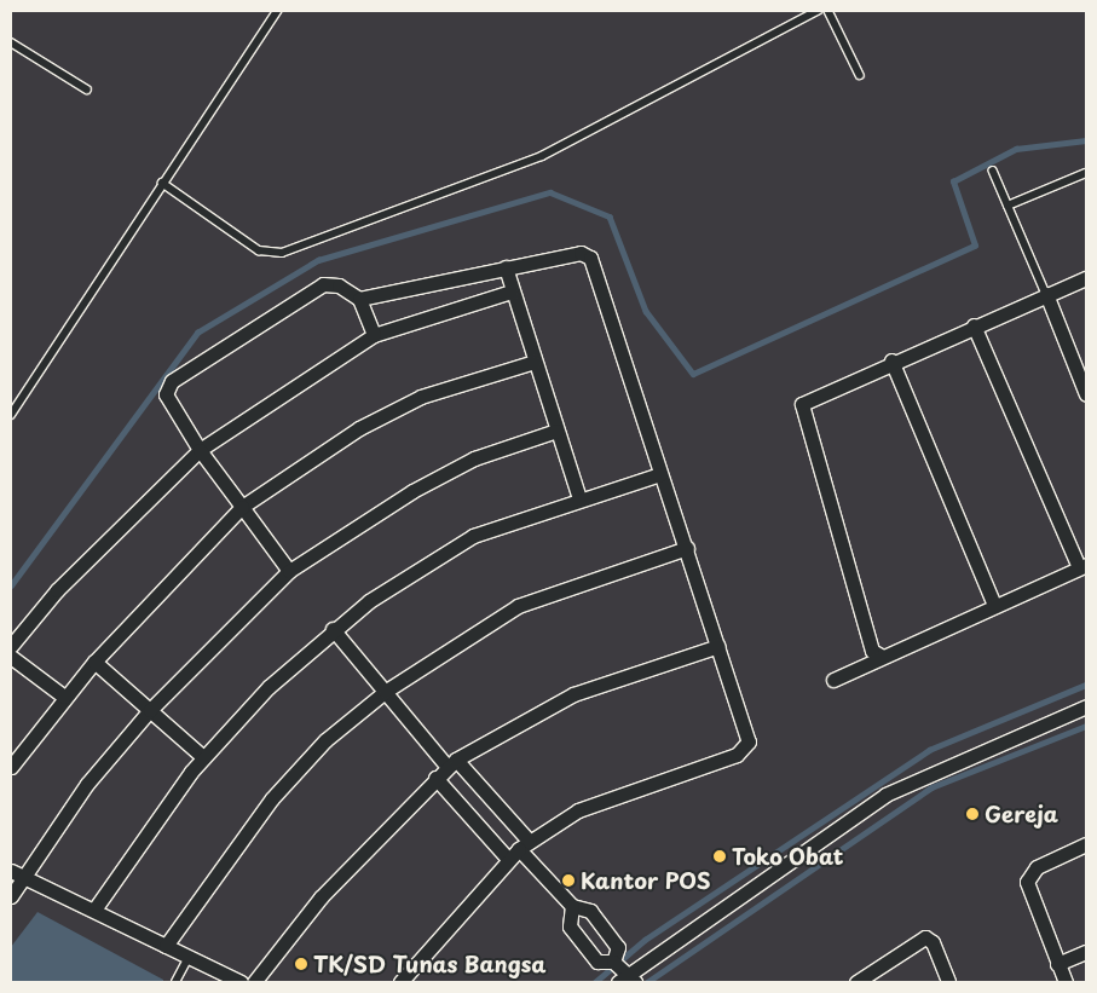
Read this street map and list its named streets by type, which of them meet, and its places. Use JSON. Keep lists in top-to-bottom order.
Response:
{
  "places": [
    "Gereja",
    "Toko Obat",
    "Kantor POS",
    "TK/SD Tunas Bangsa"
  ]
}
